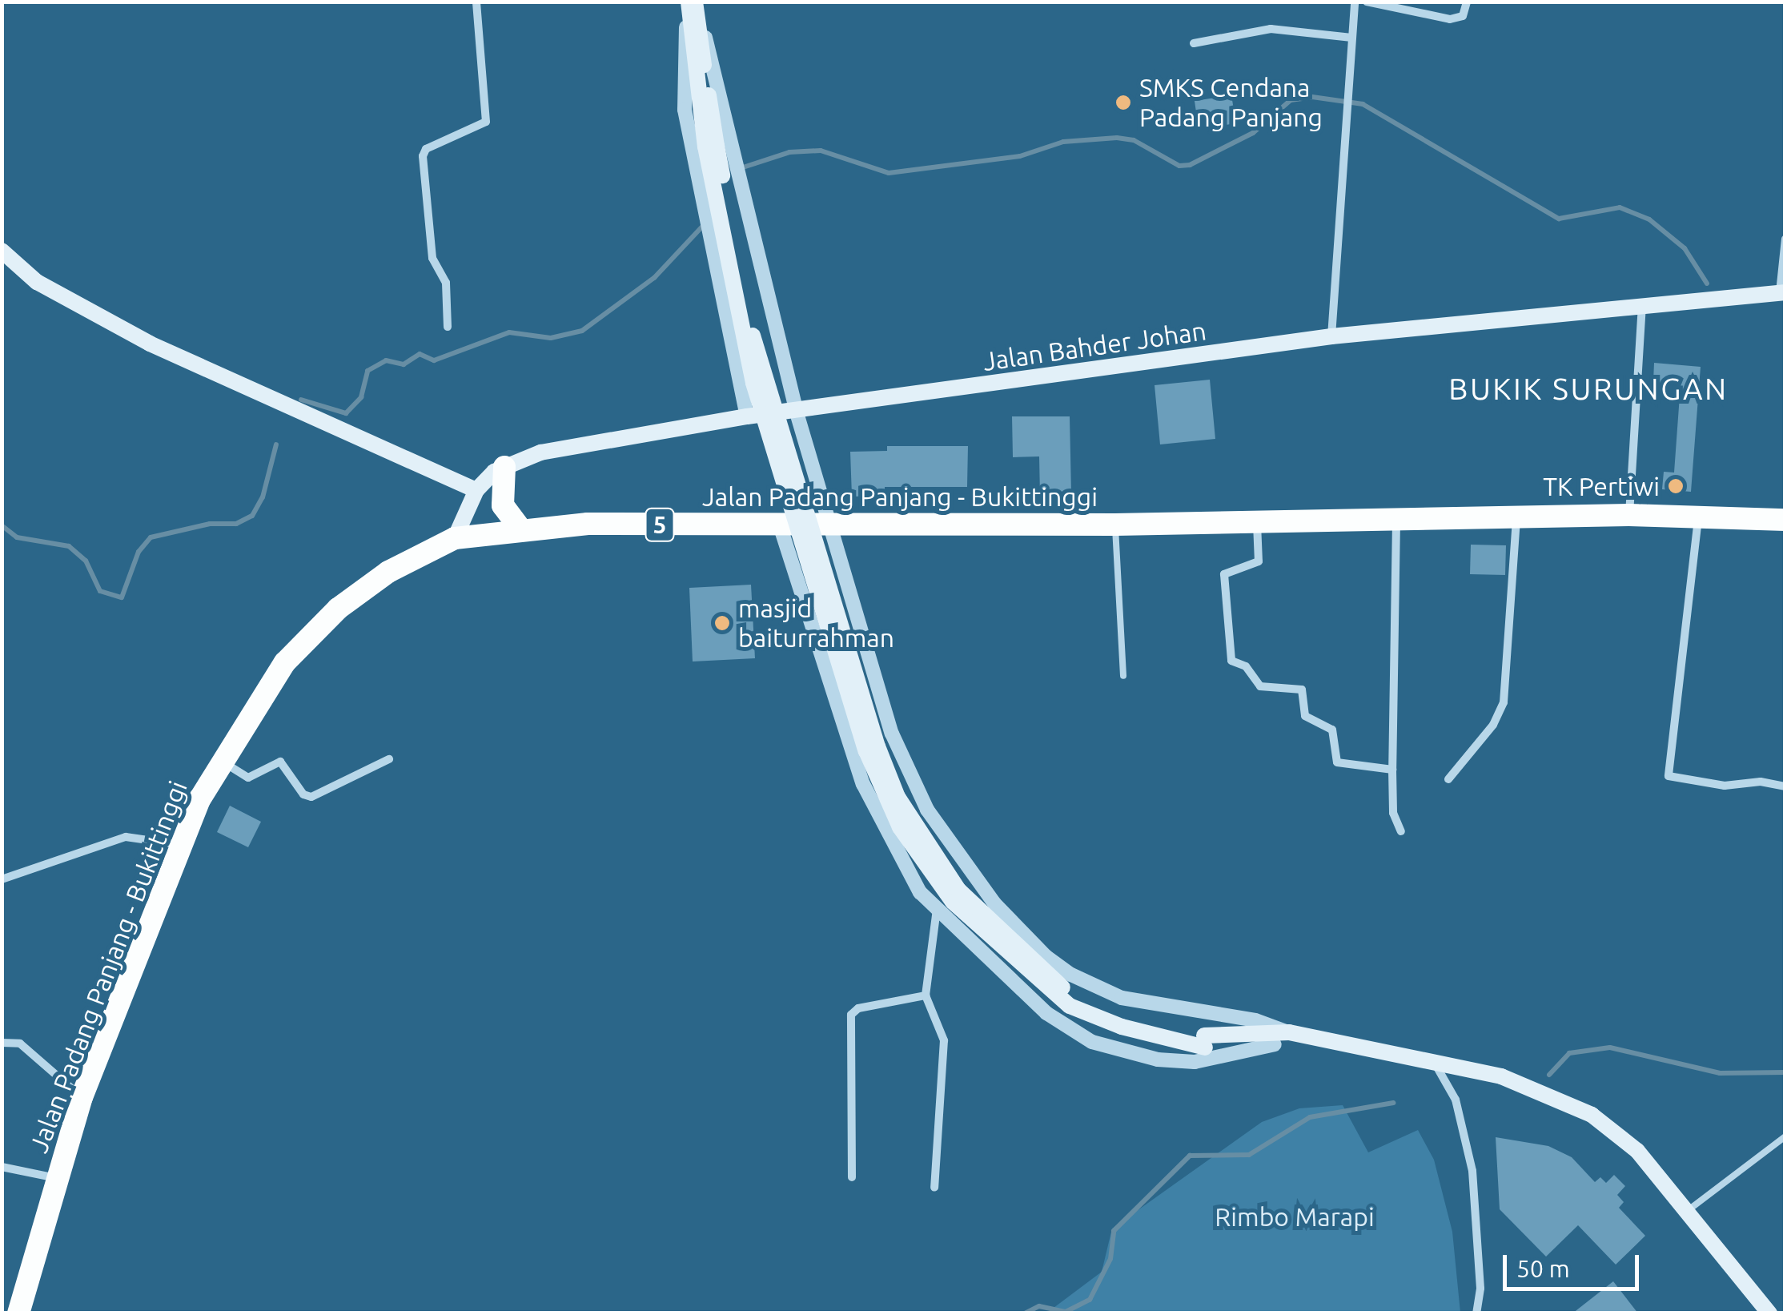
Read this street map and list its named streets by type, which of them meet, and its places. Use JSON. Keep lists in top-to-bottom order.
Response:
{
  "streets": {
    "highway": ["Jalan Padang Panjang - Bukittinggi", "5"],
    "main road": ["Jalan Bahder Johan"]
  },
  "crossings": [
    ["Jalan Bahder Johan", "Jalan Padang Panjang - Bukittinggi"]
  ],
  "districts": ["BUKIK SURUNGAN"],
  "parks": ["Rimbo Marapi"],
  "places": ["SMKS Cendana Padang Panjang", "TK Pertiwi", "masjid baiturrahman"],
  "scale_bar": "50 m"
}
